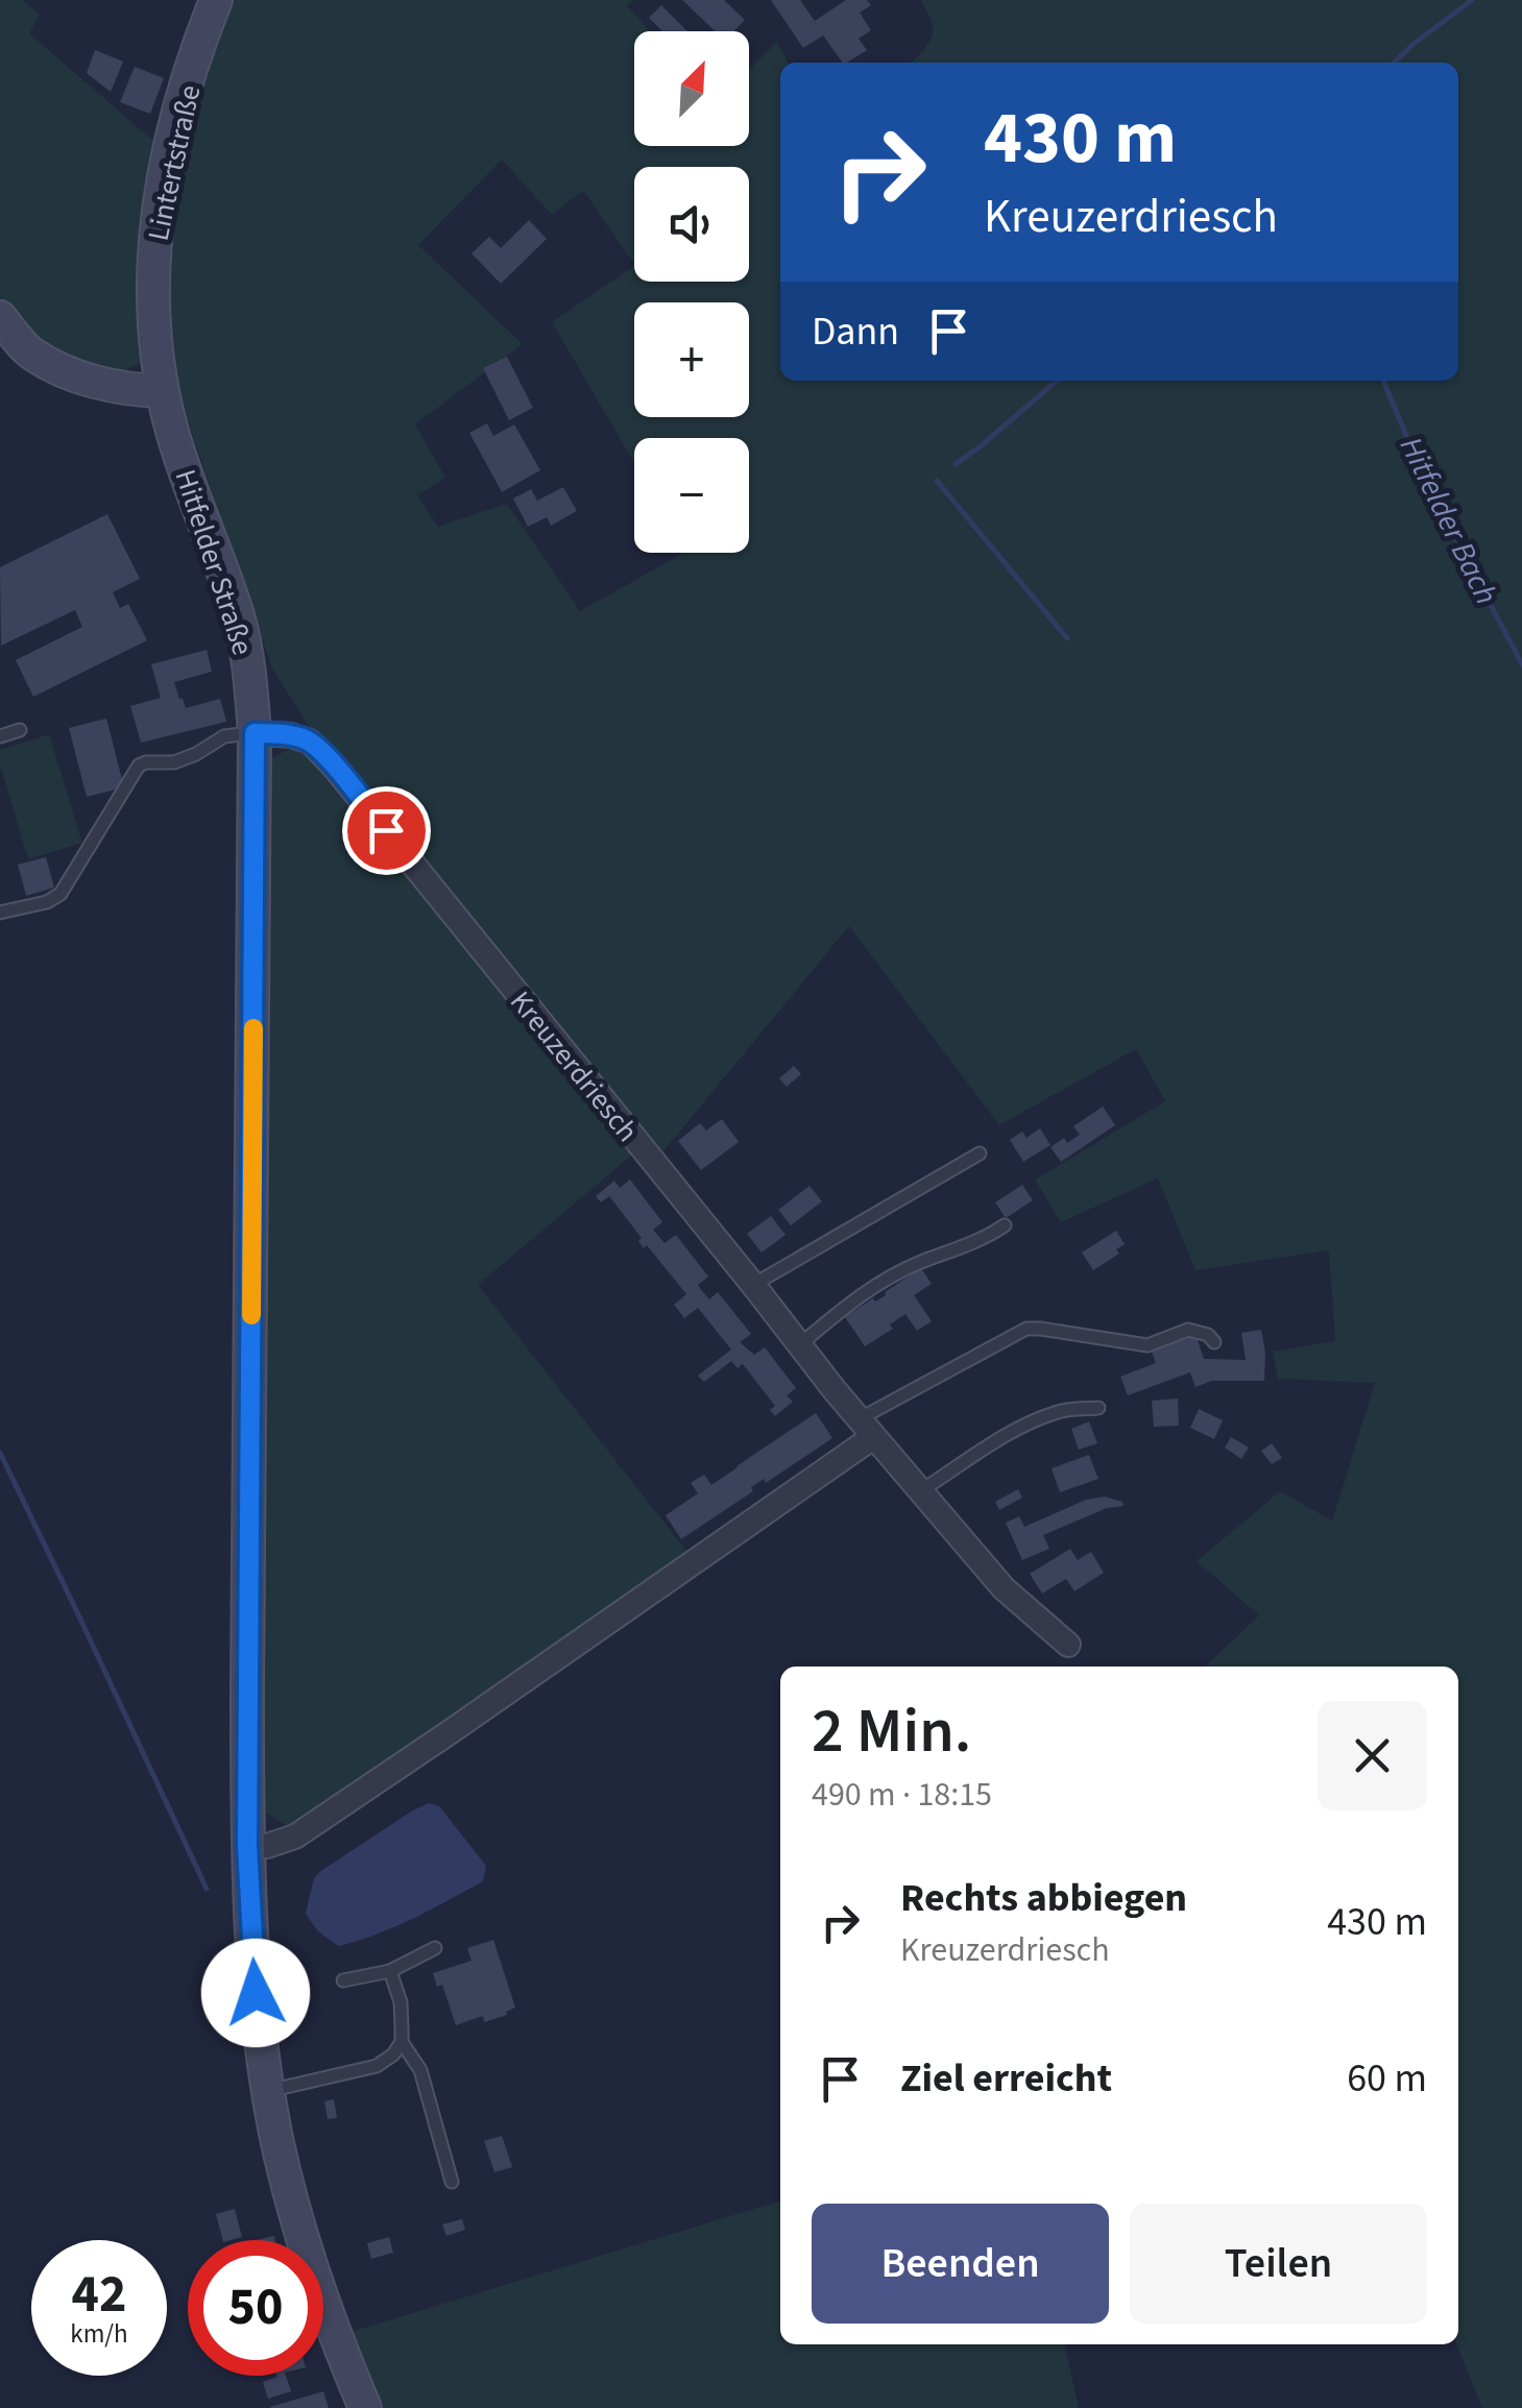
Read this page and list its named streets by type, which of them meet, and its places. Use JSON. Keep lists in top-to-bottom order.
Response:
{
  "streets": {
    "main road": ["Lintertstraße", "Hitfelder Straße"],
    "street": ["Kreuzerdriesch"]
  },
  "crossings": [
    ["Lintertstraße", "Hitfelder Straße"],
    ["Hitfelder Straße", "Kreuzerdriesch"]
  ],
  "water": ["Hitfelder Bach"],
  "north": "top right",
  "page": {
    "map_buttons": ["+", "−"],
    "turn": ["430 m", "Kreuzerdriesch"],
    "then": "Dann",
    "heading": ["2 Min.", "490 m · 18:15"],
    "list": [
      {
        "name": "Rechts abbiegen",
        "note": "Kreuzerdriesch",
        "value": "430 m"
      },
      {
        "name": "Ziel erreicht",
        "value": "60 m"
      }
    ],
    "buttons": ["Beenden", "Teilen"],
    "speed": "42 km/h",
    "limit": "50"
  }
}
